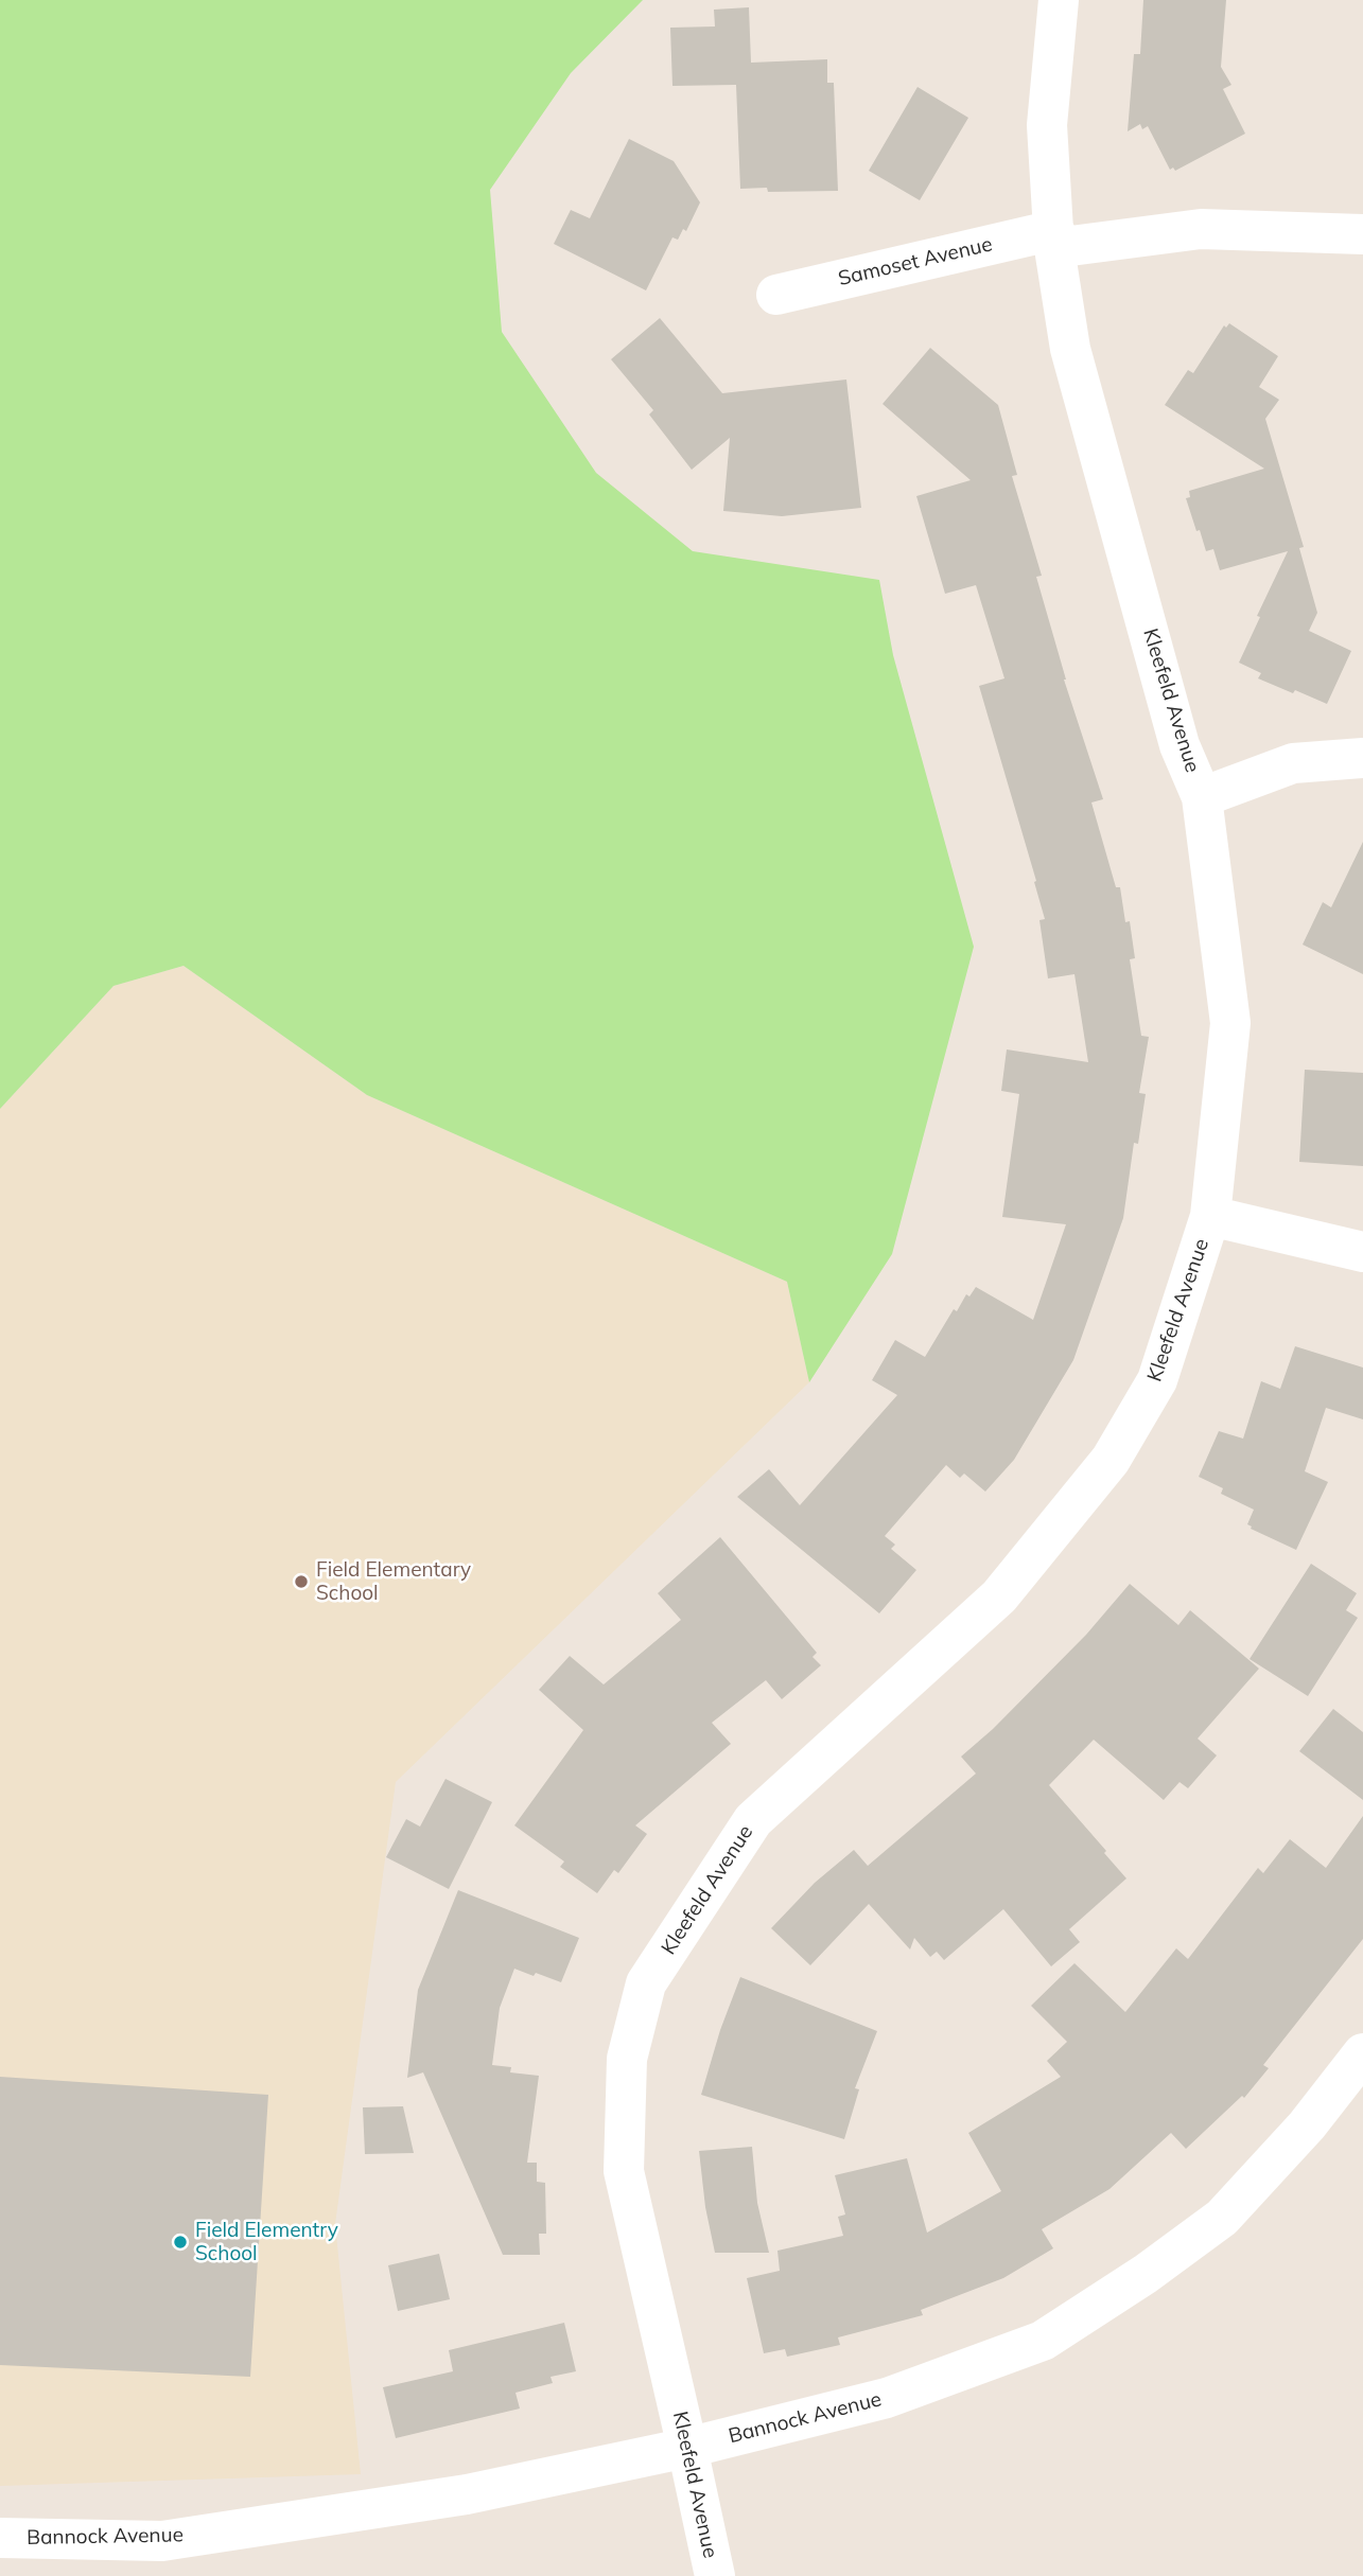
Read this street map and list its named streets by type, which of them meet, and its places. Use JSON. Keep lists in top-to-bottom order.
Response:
{
  "streets": {
    "street": ["Samoset Avenue", "Kleefeld Avenue", "Bannock Avenue"]
  },
  "crossings": [
    ["Samoset Avenue", "Kleefeld Avenue"],
    ["Kleefeld Avenue", "Bannock Avenue"]
  ],
  "places": ["Field Elementary School", "Field Elementry School"]
}
